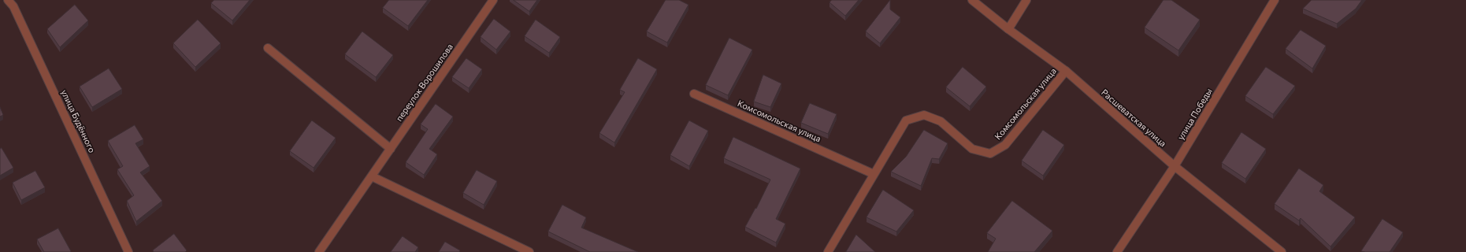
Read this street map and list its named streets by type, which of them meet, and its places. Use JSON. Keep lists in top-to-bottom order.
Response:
{
  "streets": {
    "street": [
      "переулок Ворошилова",
      "Комсомольская улица",
      "улица Победы",
      "Расшеватская улица",
      "улица Будённого"
    ]
  },
  "crossings": [
    ["Комсомольская улица", "Расшеватская улица"],
    ["улица Победы", "Расшеватская улица"]
  ]
}
